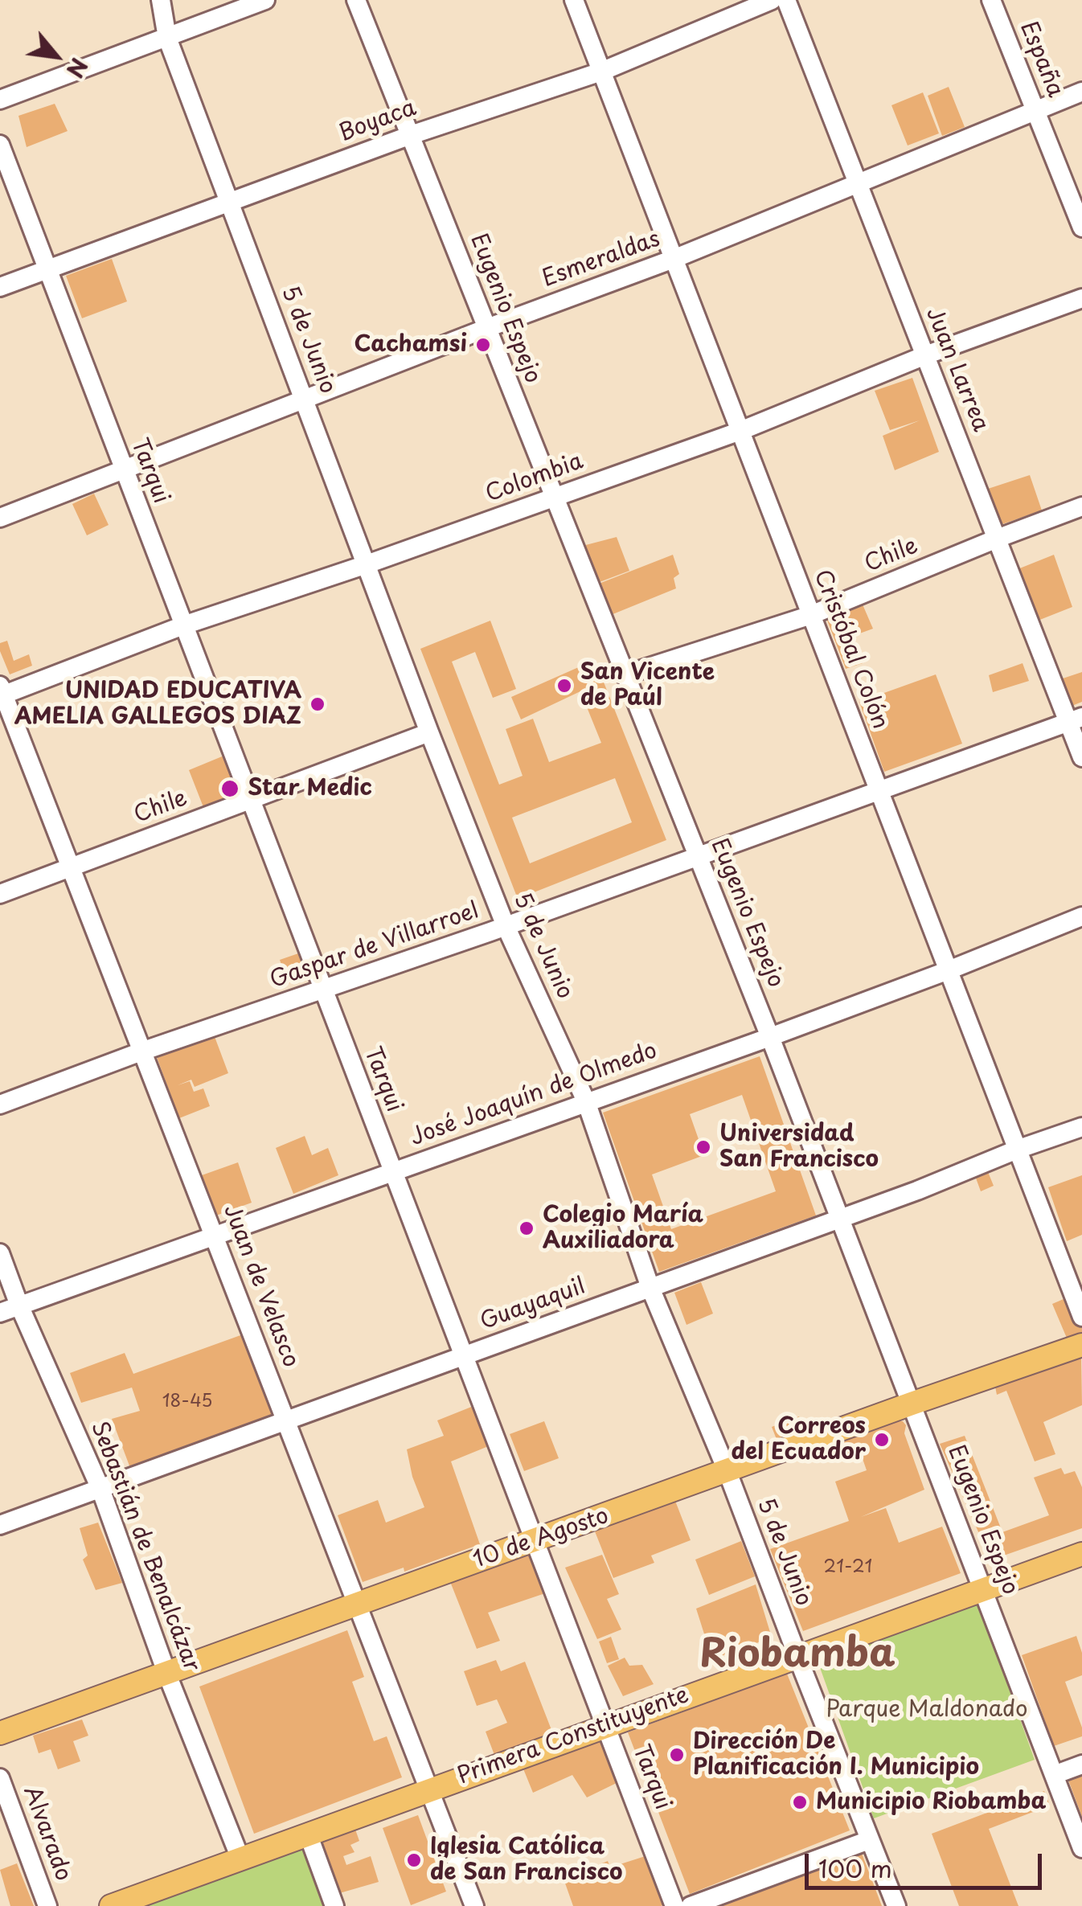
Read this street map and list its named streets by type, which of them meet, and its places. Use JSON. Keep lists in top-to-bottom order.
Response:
{
  "streets": {
    "main road": ["10 de Agosto", "Primera Constituyente"],
    "street": [
      "España",
      "Boyaca",
      "Esmeraldas",
      "Eugenio Espejo",
      "5 de Junio",
      "Juan Larrea",
      "Tarqui",
      "Colombia",
      "Chile",
      "Cristóbal Colón",
      "Gaspar de Villarroel",
      "José Joaquín de Olmedo",
      "Juan de Velasco",
      "Guayaquil",
      "Sebastián de Benalcázar",
      "Alvarado"
    ]
  },
  "crossings": [
    ["España", "Esmeraldas"],
    ["Boyaca", "Eugenio Espejo"],
    ["Boyaca", "5 de Junio"],
    ["Boyaca", "Tarqui"],
    ["Boyaca", "Cristóbal Colón"],
    ["Esmeraldas", "Eugenio Espejo"],
    ["Esmeraldas", "5 de Junio"],
    ["Esmeraldas", "Juan Larrea"],
    ["Esmeraldas", "Tarqui"],
    ["Esmeraldas", "Cristóbal Colón"],
    ["Eugenio Espejo", "Colombia"],
    ["Eugenio Espejo", "Chile"],
    ["Eugenio Espejo", "Gaspar de Villarroel"],
    ["Eugenio Espejo", "José Joaquín de Olmedo"],
    ["Eugenio Espejo", "Guayaquil"],
    ["Eugenio Espejo", "10 de Agosto"],
    ["Eugenio Espejo", "Primera Constituyente"],
    ["5 de Junio", "Colombia"],
    ["5 de Junio", "Chile"],
    ["5 de Junio", "Gaspar de Villarroel"],
    ["5 de Junio", "José Joaquín de Olmedo"],
    ["5 de Junio", "Guayaquil"],
    ["5 de Junio", "10 de Agosto"],
    ["5 de Junio", "Primera Constituyente"],
    ["Juan Larrea", "Colombia"],
    ["Juan Larrea", "Chile"],
    ["Juan Larrea", "Gaspar de Villarroel"],
    ["Tarqui", "Colombia"],
    ["Tarqui", "Chile"],
    ["Tarqui", "Gaspar de Villarroel"],
    ["Tarqui", "José Joaquín de Olmedo"],
    ["Tarqui", "Guayaquil"],
    ["Tarqui", "10 de Agosto"],
    ["Tarqui", "Primera Constituyente"],
    ["Colombia", "Cristóbal Colón"],
    ["Colombia", "Juan de Velasco"],
    ["Chile", "Cristóbal Colón"],
    ["Chile", "Juan de Velasco"],
    ["Cristóbal Colón", "Gaspar de Villarroel"],
    ["Cristóbal Colón", "José Joaquín de Olmedo"],
    ["Cristóbal Colón", "Guayaquil"],
    ["Gaspar de Villarroel", "Juan de Velasco"],
    ["José Joaquín de Olmedo", "Juan de Velasco"],
    ["José Joaquín de Olmedo", "Sebastián de Benalcázar"],
    ["Juan de Velasco", "Guayaquil"],
    ["Juan de Velasco", "10 de Agosto"],
    ["Juan de Velasco", "Primera Constituyente"],
    ["Guayaquil", "Sebastián de Benalcázar"],
    ["10 de Agosto", "Sebastián de Benalcázar"],
    ["Sebastián de Benalcázar", "Primera Constituyente"]
  ],
  "districts": ["Riobamba"],
  "parks": ["Parque Maldonado"],
  "places": [
    "Cachamsi",
    "San Vicente de Paúl",
    "UNIDAD EDUCATIVA AMELIA GALLEGOS DIAZ",
    "Star Medic",
    "Universidad San Francisco",
    "Colegio María Auxiliadora",
    "Correos del Ecuador",
    "Dirección De Planificación I. Municipio",
    "Municipio Riobamba",
    "Iglesia Católica de San Francisco"
  ],
  "house_numbers": ["18-45", "21-21"],
  "scale_bar": "100 m",
  "north": "bottom right"
}
